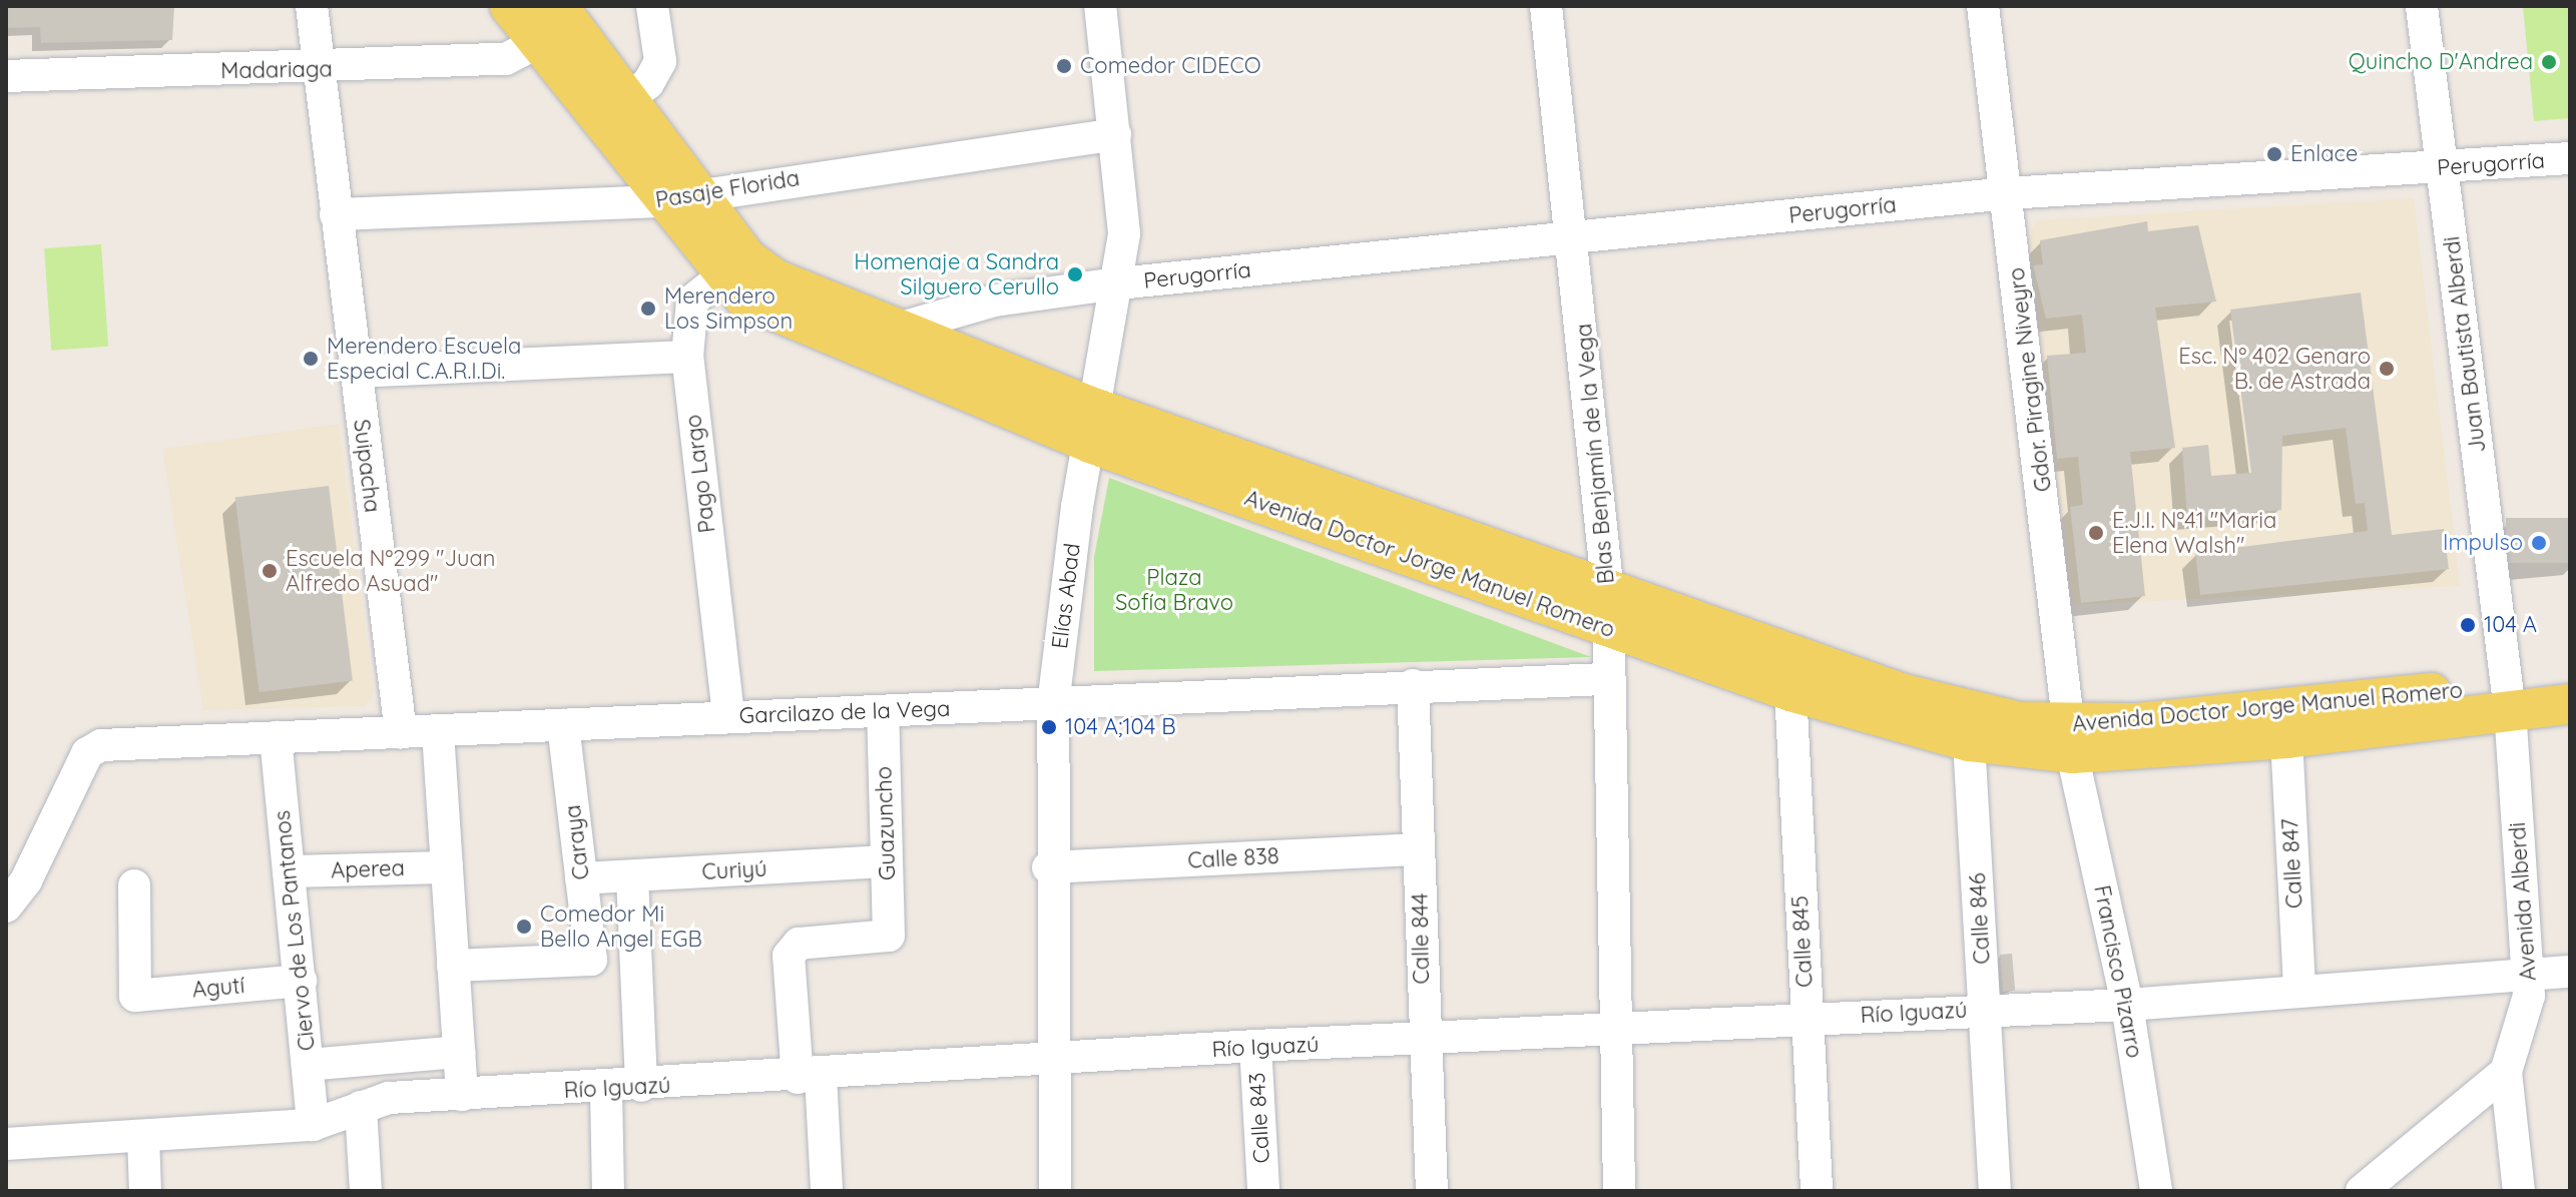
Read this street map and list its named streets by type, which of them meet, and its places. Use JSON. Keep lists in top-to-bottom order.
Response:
{
  "streets": {
    "main road": ["Avenida Doctor Jorge Manuel Romero"],
    "street": [
      "Madariaga",
      "Perugorría",
      "Pasaje Florida",
      "Juan Bautista Alberdi",
      "Gdor. Piragine Niveyro",
      "Blas Benjamín de la Vega",
      "Suipacha",
      "Pago Largo",
      "Elías Abad",
      "Garcilazo de la Vega",
      "Guazuncho",
      "Caraya",
      "Calle 838",
      "Calle 847",
      "Aperea",
      "Curiyú",
      "Avenida Alberdi",
      "Calle 846",
      "Ciervo de Los Pantanos",
      "Calle 844",
      "Calle 845",
      "Francisco Pizarro",
      "Agutí",
      "Río Iguazú",
      "Calle 843"
    ]
  },
  "crossings": [
    ["Madariaga", "Suipacha"],
    ["Madariaga", "Avenida Doctor Jorge Manuel Romero"],
    ["Perugorría", "Juan Bautista Alberdi"],
    ["Perugorría", "Gdor. Piragine Niveyro"],
    ["Perugorría", "Blas Benjamín de la Vega"],
    ["Perugorría", "Avenida Doctor Jorge Manuel Romero"],
    ["Perugorría", "Elías Abad"],
    ["Pasaje Florida", "Suipacha"],
    ["Pasaje Florida", "Avenida Doctor Jorge Manuel Romero"],
    ["Pasaje Florida", "Elías Abad"],
    ["Juan Bautista Alberdi", "Avenida Doctor Jorge Manuel Romero"],
    ["Juan Bautista Alberdi", "Avenida Alberdi"],
    ["Gdor. Piragine Niveyro", "Avenida Doctor Jorge Manuel Romero"],
    ["Gdor. Piragine Niveyro", "Francisco Pizarro"],
    ["Blas Benjamín de la Vega", "Avenida Doctor Jorge Manuel Romero"],
    ["Blas Benjamín de la Vega", "Garcilazo de la Vega"],
    ["Blas Benjamín de la Vega", "Río Iguazú"],
    ["Suipacha", "Garcilazo de la Vega"],
    ["Pago Largo", "Avenida Doctor Jorge Manuel Romero"],
    ["Pago Largo", "Garcilazo de la Vega"],
    ["Avenida Doctor Jorge Manuel Romero", "Elías Abad"],
    ["Avenida Doctor Jorge Manuel Romero", "Calle 847"],
    ["Avenida Doctor Jorge Manuel Romero", "Avenida Alberdi"],
    ["Avenida Doctor Jorge Manuel Romero", "Calle 846"],
    ["Avenida Doctor Jorge Manuel Romero", "Calle 845"],
    ["Avenida Doctor Jorge Manuel Romero", "Francisco Pizarro"],
    ["Elías Abad", "Garcilazo de la Vega"],
    ["Elías Abad", "Calle 838"],
    ["Elías Abad", "Río Iguazú"],
    ["Garcilazo de la Vega", "Guazuncho"],
    ["Garcilazo de la Vega", "Caraya"],
    ["Garcilazo de la Vega", "Ciervo de Los Pantanos"],
    ["Garcilazo de la Vega", "Calle 844"],
    ["Guazuncho", "Curiyú"],
    ["Guazuncho", "Río Iguazú"],
    ["Caraya", "Curiyú"],
    ["Calle 838", "Calle 844"],
    ["Calle 847", "Río Iguazú"],
    ["Aperea", "Ciervo de Los Pantanos"],
    ["Avenida Alberdi", "Río Iguazú"],
    ["Calle 846", "Río Iguazú"],
    ["Ciervo de Los Pantanos", "Agutí"],
    ["Ciervo de Los Pantanos", "Río Iguazú"],
    ["Calle 844", "Río Iguazú"],
    ["Calle 845", "Río Iguazú"],
    ["Francisco Pizarro", "Río Iguazú"],
    ["Río Iguazú", "Calle 843"]
  ],
  "parks": ["Plaza Sofía Bravo"],
  "places": [
    "Quincho D'Andrea",
    "Comedor CIDECO",
    "Enlace",
    "Homenaje a Sandra Silguero Cerullo",
    "Merendero Los Simpson",
    "Merendero Escuela Especial C.A.R.I.Di.",
    "Esc. Nº 402 Genaro B. de Astrada",
    "E.J.I. Nº41 \"Maria Elena Walsh\"",
    "Impulso",
    "Escuela Nº299 \"Juan Alfredo Asuad\"",
    "104 A",
    "104 A;104 B",
    "Comedor Mi Bello Angel EGB"
  ]
}
